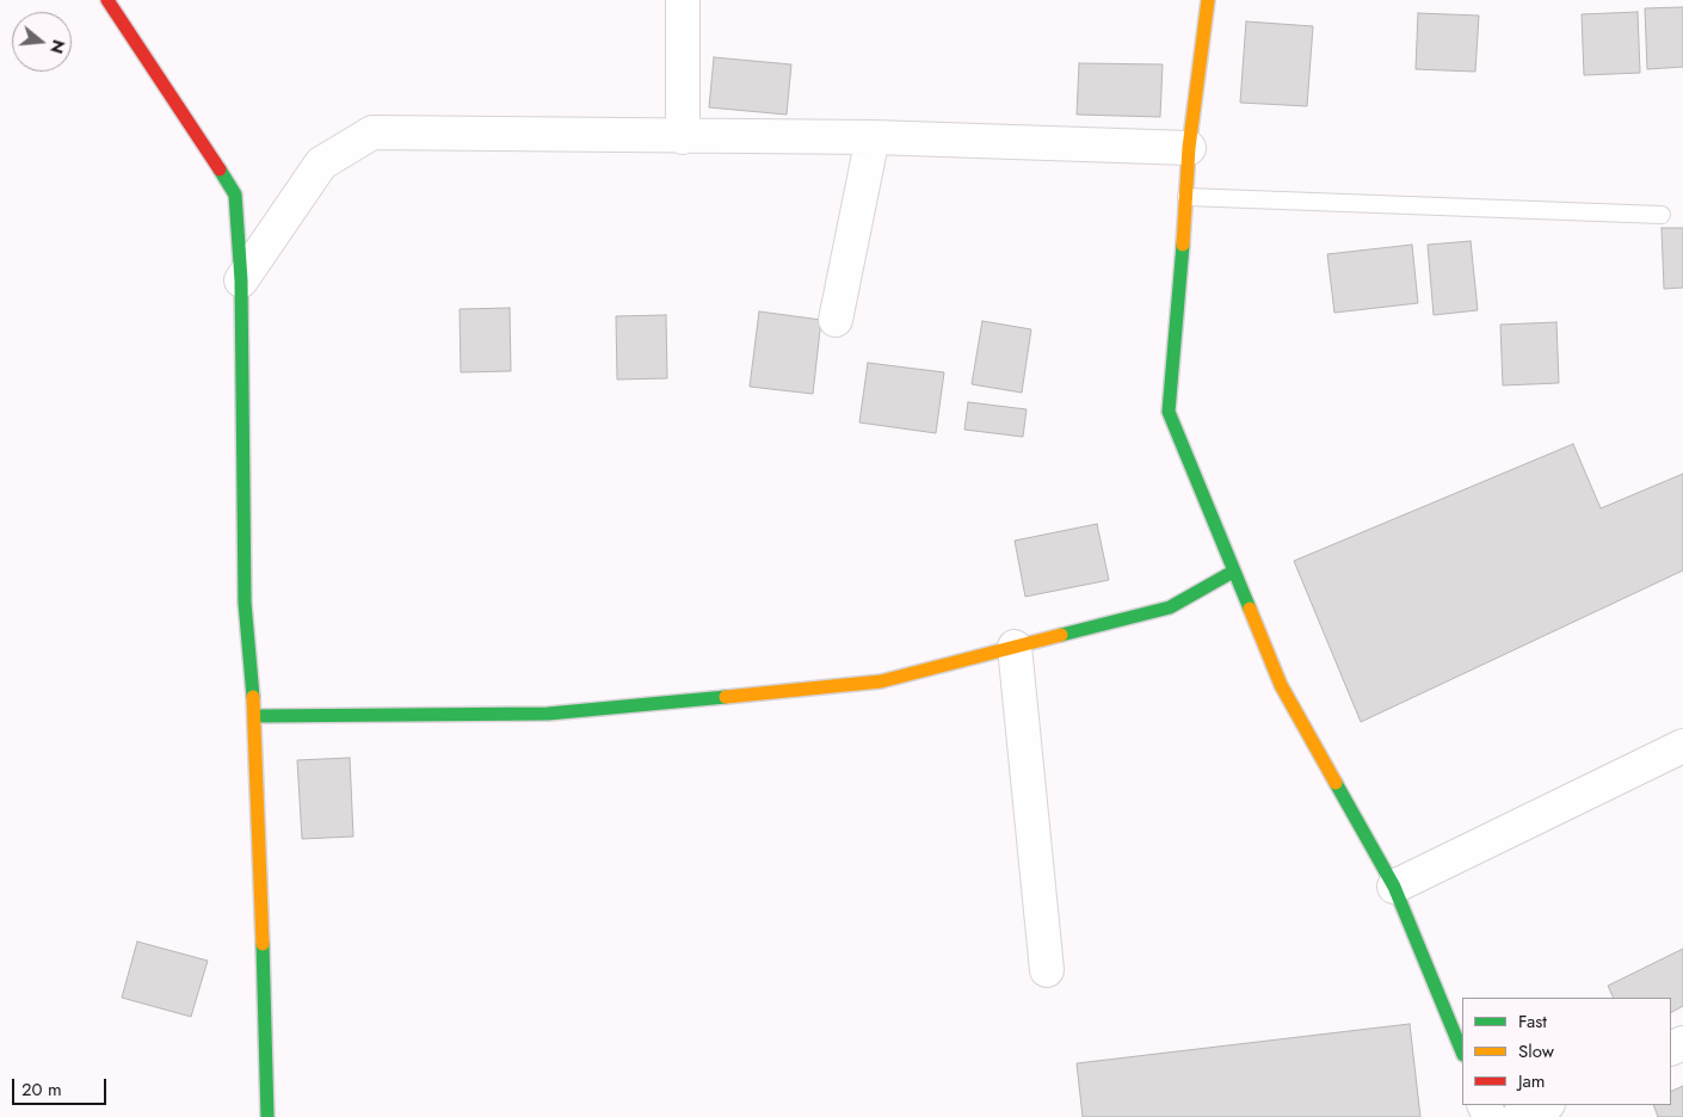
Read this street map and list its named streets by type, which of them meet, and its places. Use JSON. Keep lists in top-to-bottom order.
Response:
{
  "legend": ["Fast", "Slow", "Jam"],
  "scale_bar": "20 m",
  "north": "right"
}
